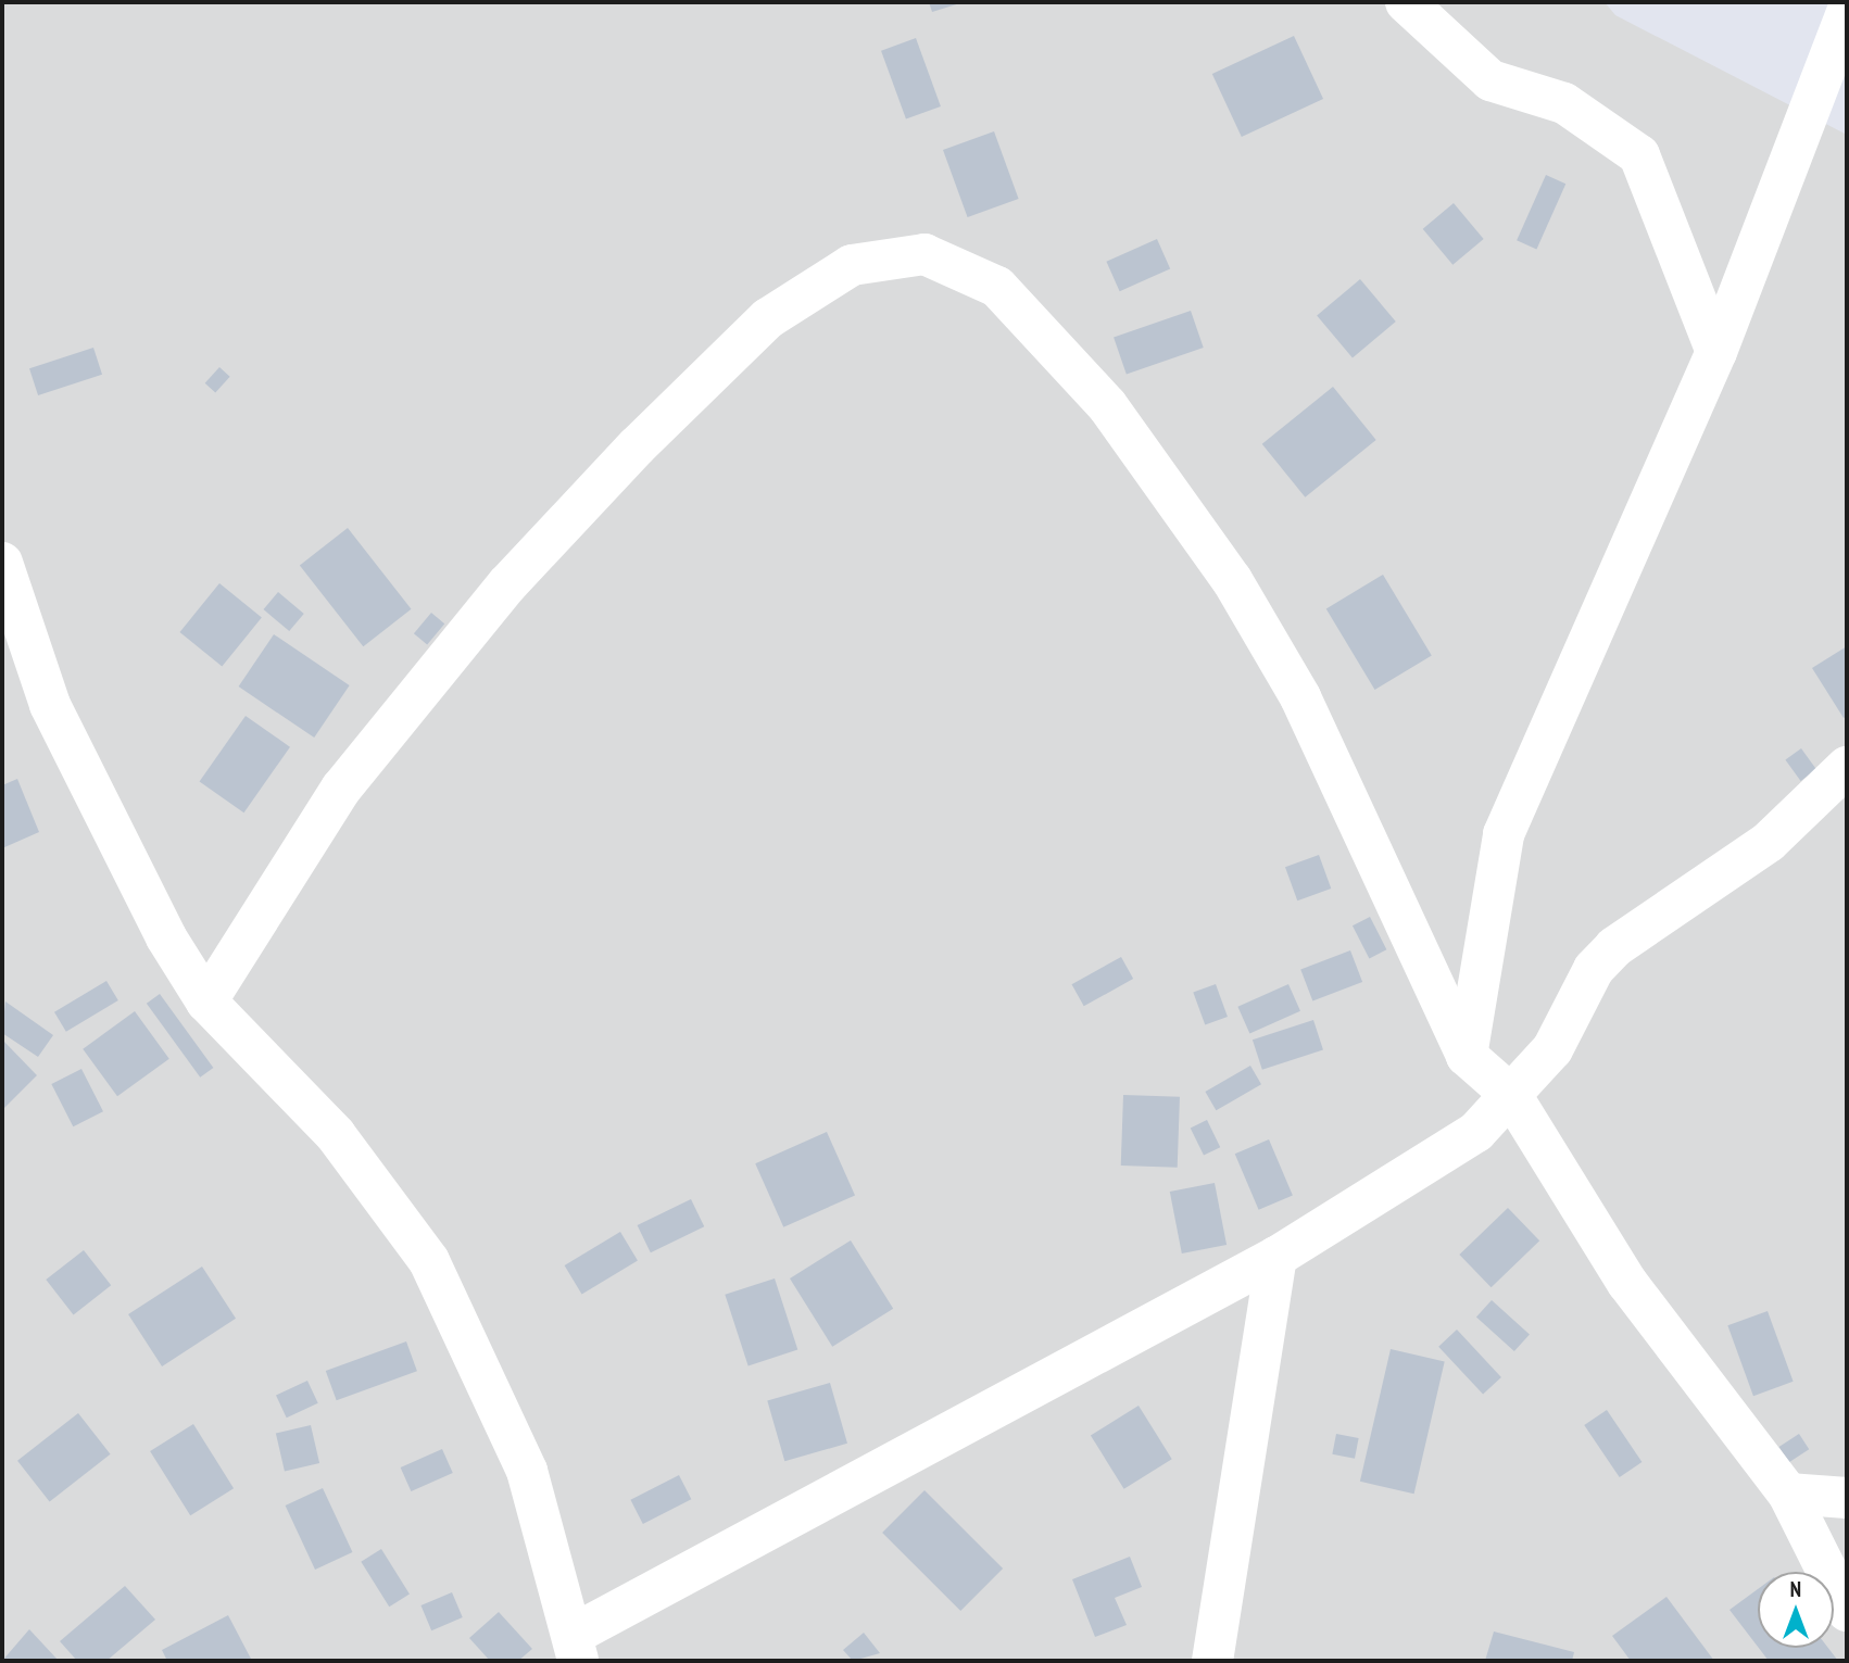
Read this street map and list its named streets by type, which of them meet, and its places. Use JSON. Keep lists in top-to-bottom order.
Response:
{
  "north": "top"
}
